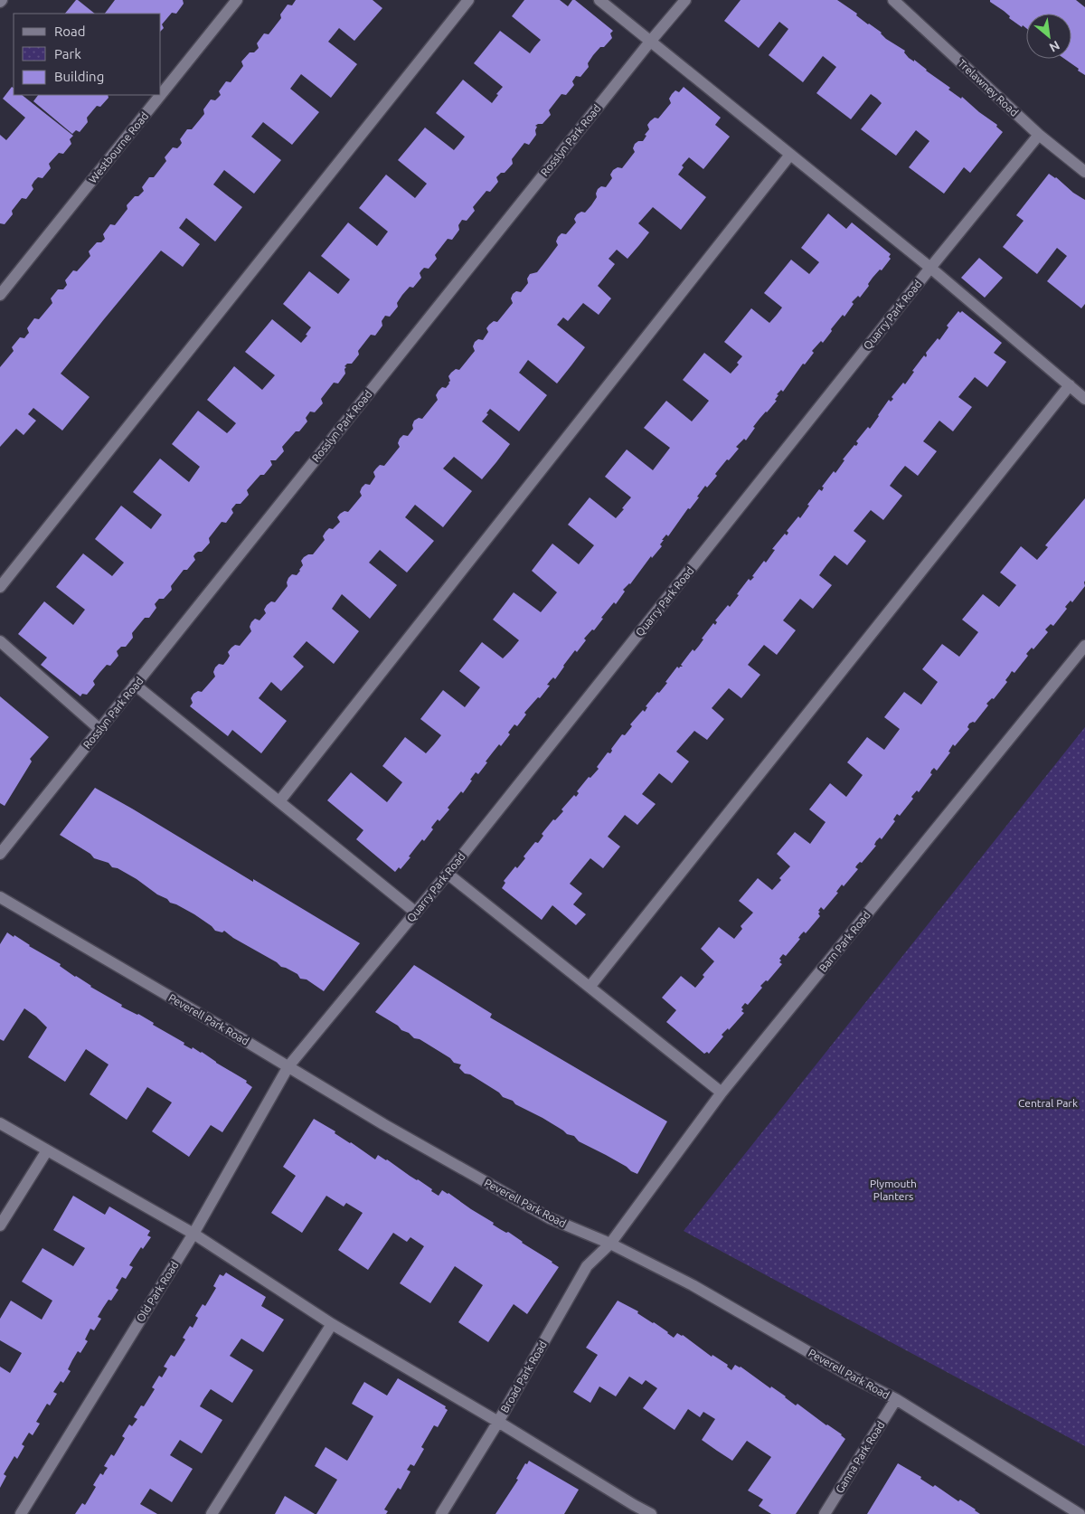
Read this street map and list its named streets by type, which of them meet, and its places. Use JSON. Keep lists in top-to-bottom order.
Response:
{
  "streets": {
    "street": [
      "Trelawney Road",
      "Rosslyn Park Road",
      "Westbourne Road",
      "Quarry Park Road",
      "Barn Park Road",
      "Peverell Park Road",
      "Old Park Road",
      "Broad Park Road",
      "Ganna Park Road"
    ]
  },
  "crossings": [
    ["Trelawney Road", "Quarry Park Road"],
    ["Quarry Park Road", "Peverell Park Road"],
    ["Quarry Park Road", "Old Park Road"],
    ["Barn Park Road", "Peverell Park Road"],
    ["Barn Park Road", "Broad Park Road"],
    ["Peverell Park Road", "Old Park Road"],
    ["Peverell Park Road", "Broad Park Road"],
    ["Peverell Park Road", "Ganna Park Road"]
  ],
  "parks": ["Central Park", "Plymouth Planters"],
  "legend": ["Road", "Park", "Building"],
  "north": "bottom right"
}
